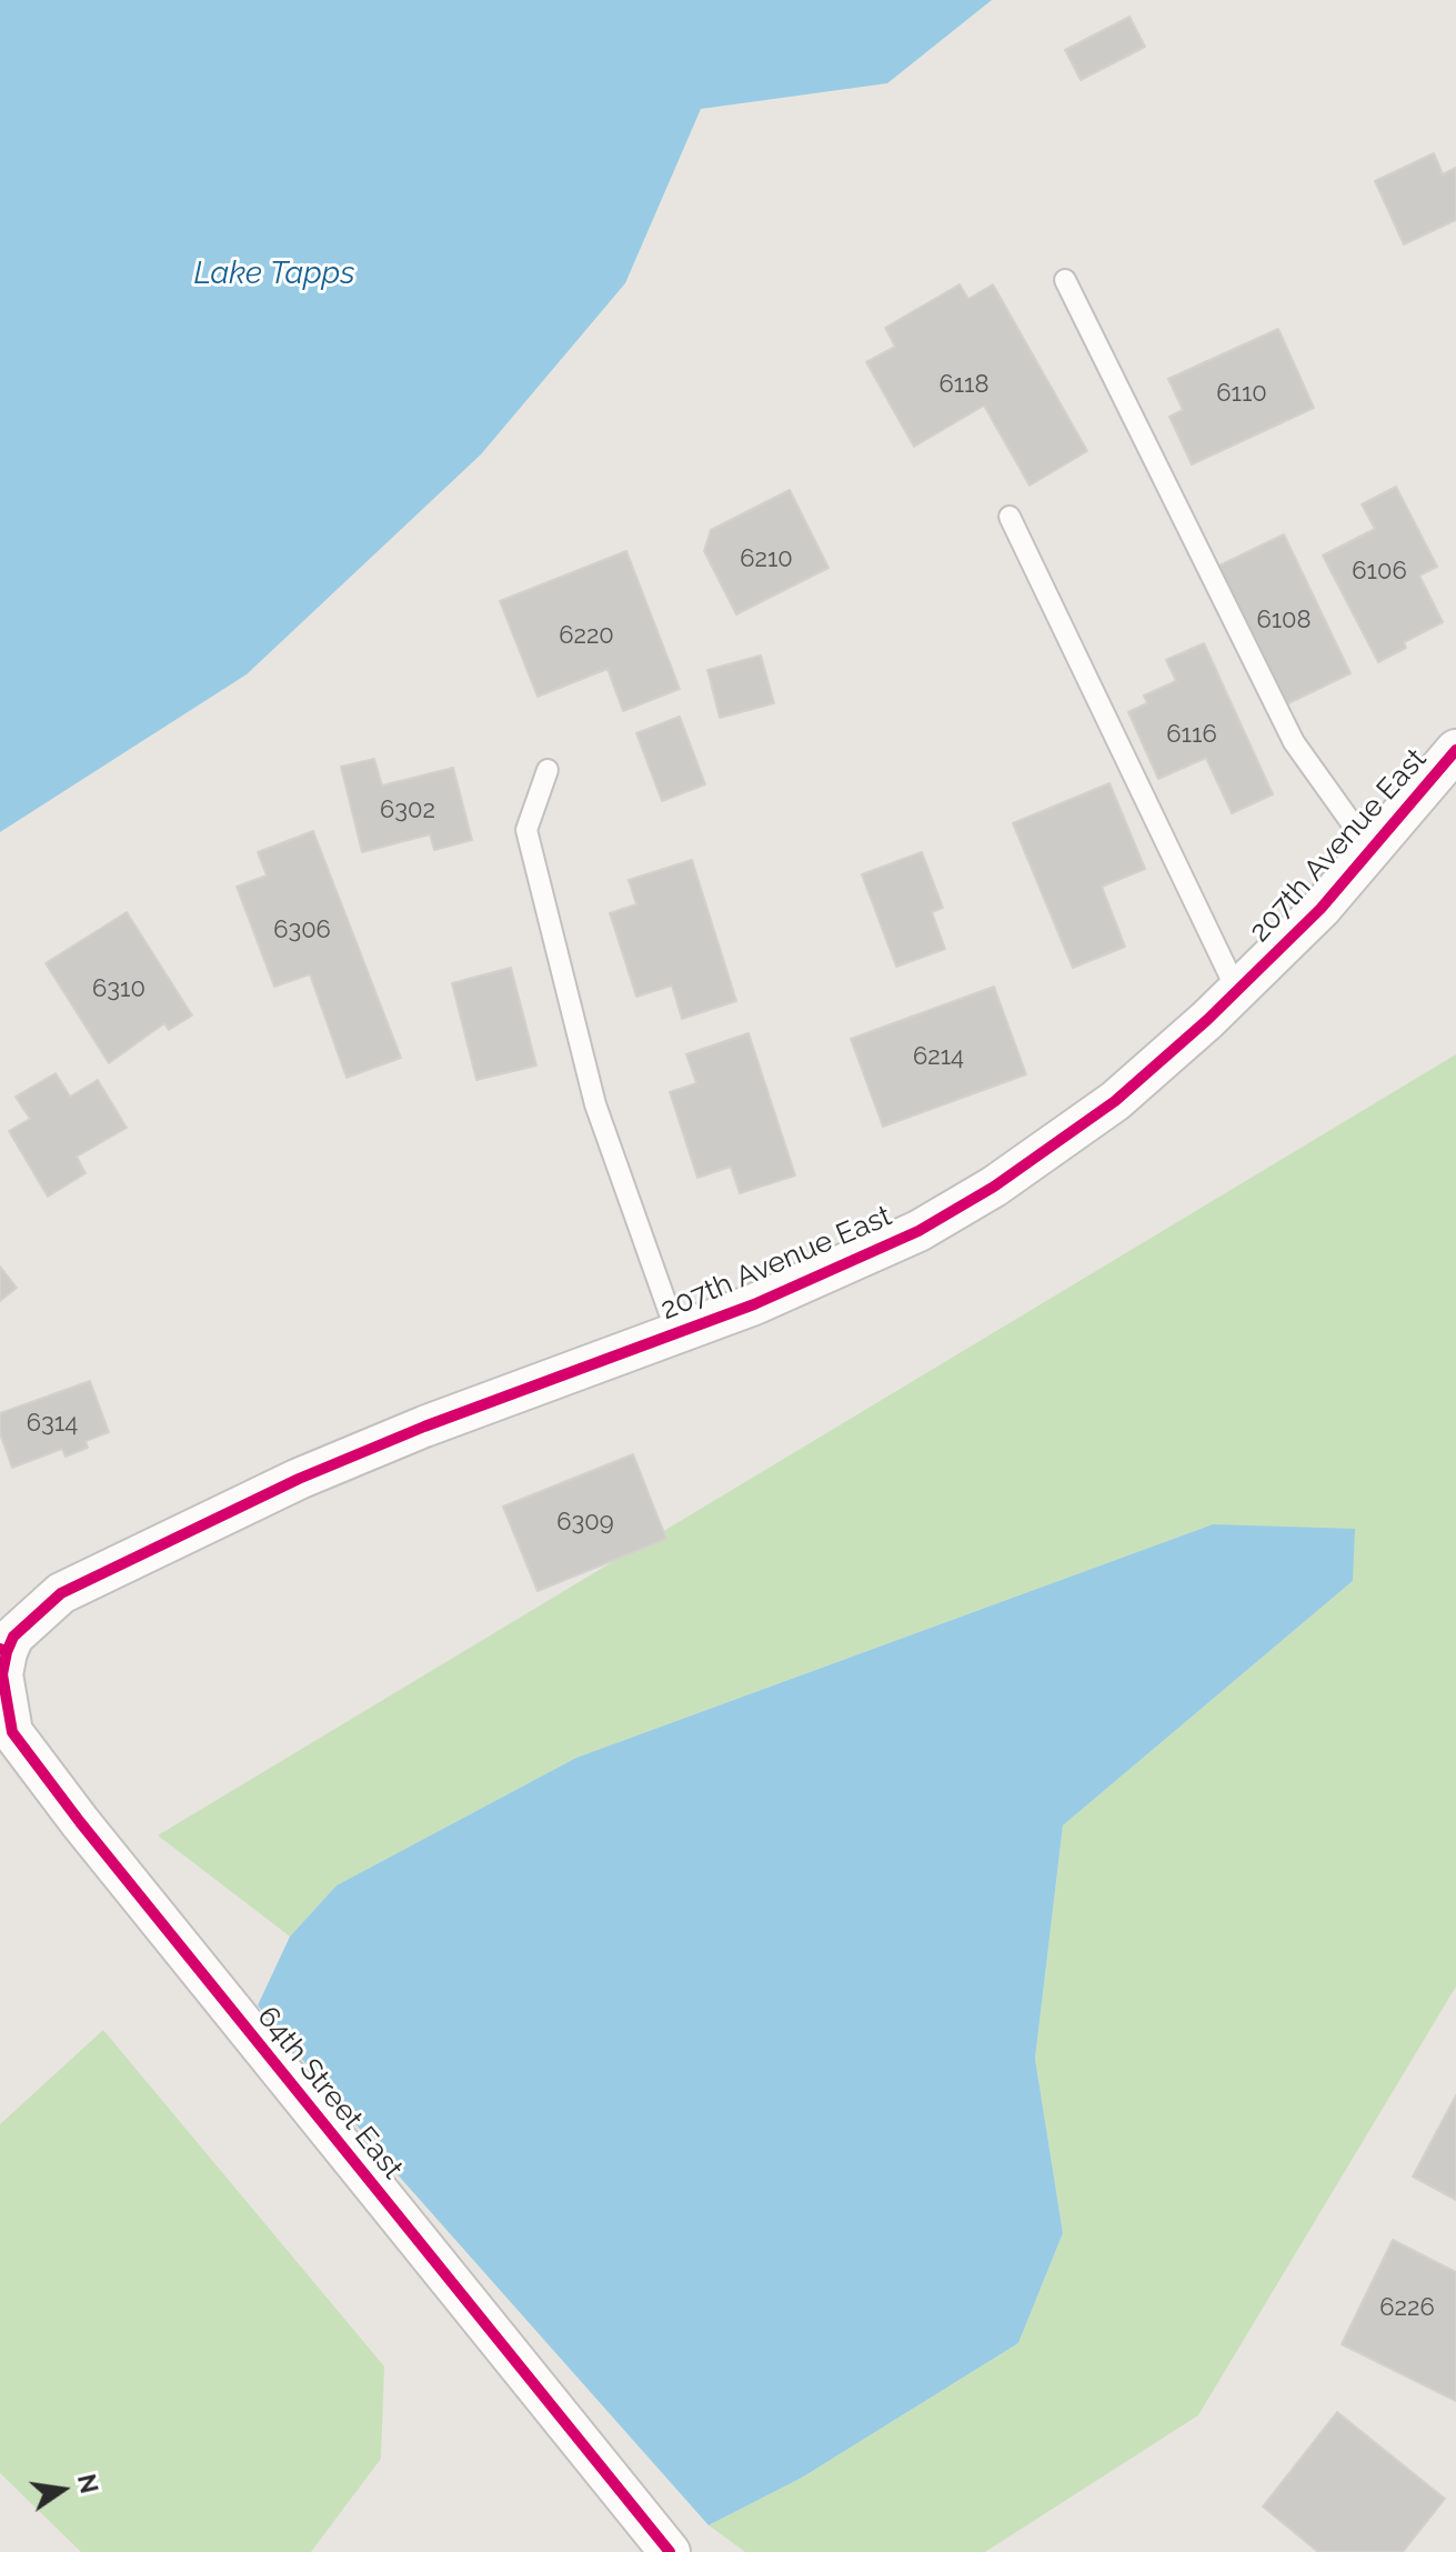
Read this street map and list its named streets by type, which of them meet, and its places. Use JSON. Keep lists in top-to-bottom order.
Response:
{
  "streets": {
    "street": ["207th Avenue East", "64th Street East"]
  },
  "crossings": [
    ["207th Avenue East", "64th Street East"]
  ],
  "water": ["Lake Tapps"],
  "house_numbers": [
    "6118",
    "6110",
    "6210",
    "6106",
    "6108",
    "6220",
    "6116",
    "6302",
    "6306",
    "6310",
    "6214",
    "6314",
    "6309",
    "6226"
  ],
  "north": "right"
}
